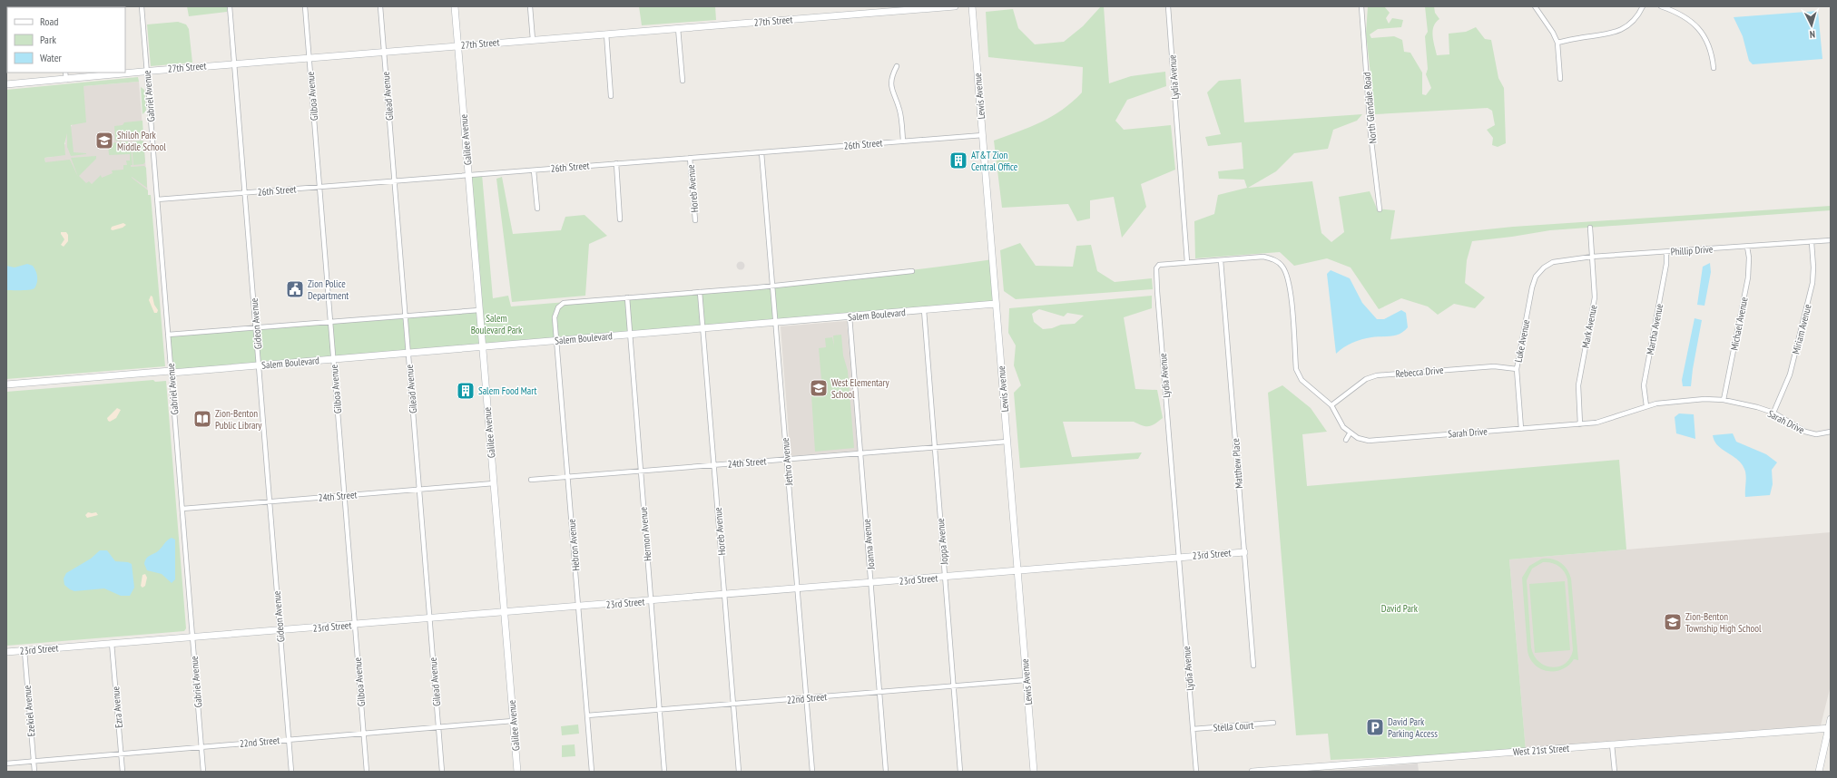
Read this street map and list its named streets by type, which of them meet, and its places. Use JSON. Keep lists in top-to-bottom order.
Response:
{
  "streets": {
    "street": [
      "27th Street",
      "Lydia Avenue",
      "Gabriel Avenue",
      "Gilboa Avenue",
      "Gilead Avenue",
      "Lewis Avenue",
      "North Glendale Road",
      "Galilee Avenue",
      "26th Street",
      "Horeb Avenue",
      "Phillip Drive",
      "Salem Boulevard",
      "Gideon Avenue",
      "Michael Avenue",
      "Mark Avenue",
      "Martha Avenue",
      "Miriam Avenue",
      "Luke Avenue",
      "Rebecca Drive",
      "Sarah Drive",
      "Jethro Avenue",
      "24th Street",
      "Matthew Place",
      "Hermon Avenue",
      "Joppa Avenue",
      "Joanna Avenue",
      "Hebron Avenue",
      "23rd Street",
      "22nd Street",
      "Ezra Avenue",
      "Ezekiel Avenue",
      "Stella Court",
      "West 21st Street"
    ]
  },
  "crossings": [
    ["27th Street", "Gabriel Avenue"],
    ["27th Street", "Gilboa Avenue"],
    ["27th Street", "Gilead Avenue"],
    ["27th Street", "Galilee Avenue"],
    ["27th Street", "Gideon Avenue"],
    ["Lydia Avenue", "23rd Street"],
    ["Lydia Avenue", "Stella Court"],
    ["Gabriel Avenue", "26th Street"],
    ["Gabriel Avenue", "Salem Boulevard"],
    ["Gabriel Avenue", "24th Street"],
    ["Gabriel Avenue", "23rd Street"],
    ["Gabriel Avenue", "22nd Street"],
    ["Gilboa Avenue", "26th Street"],
    ["Gilboa Avenue", "Salem Boulevard"],
    ["Gilboa Avenue", "24th Street"],
    ["Gilboa Avenue", "23rd Street"],
    ["Gilboa Avenue", "22nd Street"],
    ["Gilead Avenue", "26th Street"],
    ["Gilead Avenue", "Salem Boulevard"],
    ["Gilead Avenue", "24th Street"],
    ["Gilead Avenue", "23rd Street"],
    ["Gilead Avenue", "22nd Street"],
    ["Lewis Avenue", "26th Street"],
    ["Lewis Avenue", "Salem Boulevard"],
    ["Lewis Avenue", "24th Street"],
    ["Lewis Avenue", "23rd Street"],
    ["Lewis Avenue", "22nd Street"],
    ["Galilee Avenue", "26th Street"],
    ["Galilee Avenue", "Salem Boulevard"],
    ["Galilee Avenue", "24th Street"],
    ["Galilee Avenue", "23rd Street"],
    ["Galilee Avenue", "22nd Street"],
    ["26th Street", "Horeb Avenue"],
    ["26th Street", "Gideon Avenue"],
    ["26th Street", "Jethro Avenue"],
    ["Horeb Avenue", "Salem Boulevard"],
    ["Horeb Avenue", "24th Street"],
    ["Horeb Avenue", "23rd Street"],
    ["Horeb Avenue", "22nd Street"],
    ["Phillip Drive", "Michael Avenue"],
    ["Phillip Drive", "Mark Avenue"],
    ["Phillip Drive", "Martha Avenue"],
    ["Phillip Drive", "Miriam Avenue"],
    ["Phillip Drive", "Luke Avenue"],
    ["Salem Boulevard", "Gideon Avenue"],
    ["Salem Boulevard", "Jethro Avenue"],
    ["Salem Boulevard", "Hermon Avenue"],
    ["Salem Boulevard", "Joppa Avenue"],
    ["Salem Boulevard", "Joanna Avenue"],
    ["Salem Boulevard", "Hebron Avenue"],
    ["Gideon Avenue", "24th Street"],
    ["Gideon Avenue", "23rd Street"],
    ["Gideon Avenue", "22nd Street"],
    ["Michael Avenue", "Sarah Drive"],
    ["Mark Avenue", "Sarah Drive"],
    ["Martha Avenue", "Sarah Drive"],
    ["Miriam Avenue", "Sarah Drive"],
    ["Luke Avenue", "Rebecca Drive"],
    ["Luke Avenue", "Sarah Drive"],
    ["Jethro Avenue", "24th Street"],
    ["Jethro Avenue", "23rd Street"],
    ["Jethro Avenue", "22nd Street"],
    ["24th Street", "Hermon Avenue"],
    ["24th Street", "Joppa Avenue"],
    ["24th Street", "Joanna Avenue"],
    ["24th Street", "Hebron Avenue"],
    ["Matthew Place", "23rd Street"],
    ["Hermon Avenue", "Hebron Avenue"],
    ["Hermon Avenue", "23rd Street"],
    ["Hermon Avenue", "22nd Street"],
    ["Joppa Avenue", "23rd Street"],
    ["Joppa Avenue", "22nd Street"],
    ["Joanna Avenue", "23rd Street"],
    ["Joanna Avenue", "22nd Street"],
    ["Hebron Avenue", "23rd Street"],
    ["Hebron Avenue", "22nd Street"],
    ["23rd Street", "Ezra Avenue"],
    ["23rd Street", "Ezekiel Avenue"],
    ["22nd Street", "Ezra Avenue"],
    ["22nd Street", "Ezekiel Avenue"]
  ],
  "parks": ["Salem Boulevard Park", "David Park"],
  "places": {
    "school or university": ["Shiloh Park Middle School", "West Elementary School", "Zion-Benton Township High School"],
    "building": ["AT&T Zion Central Office", "Salem Food Mart"],
    "public building": ["Zion Police Department"],
    "library": ["Zion-Benton Public Library"],
    "parking": ["David Park Parking Access"]
  },
  "legend": ["Road", "Park", "Water"],
  "north": "bottom"
}
